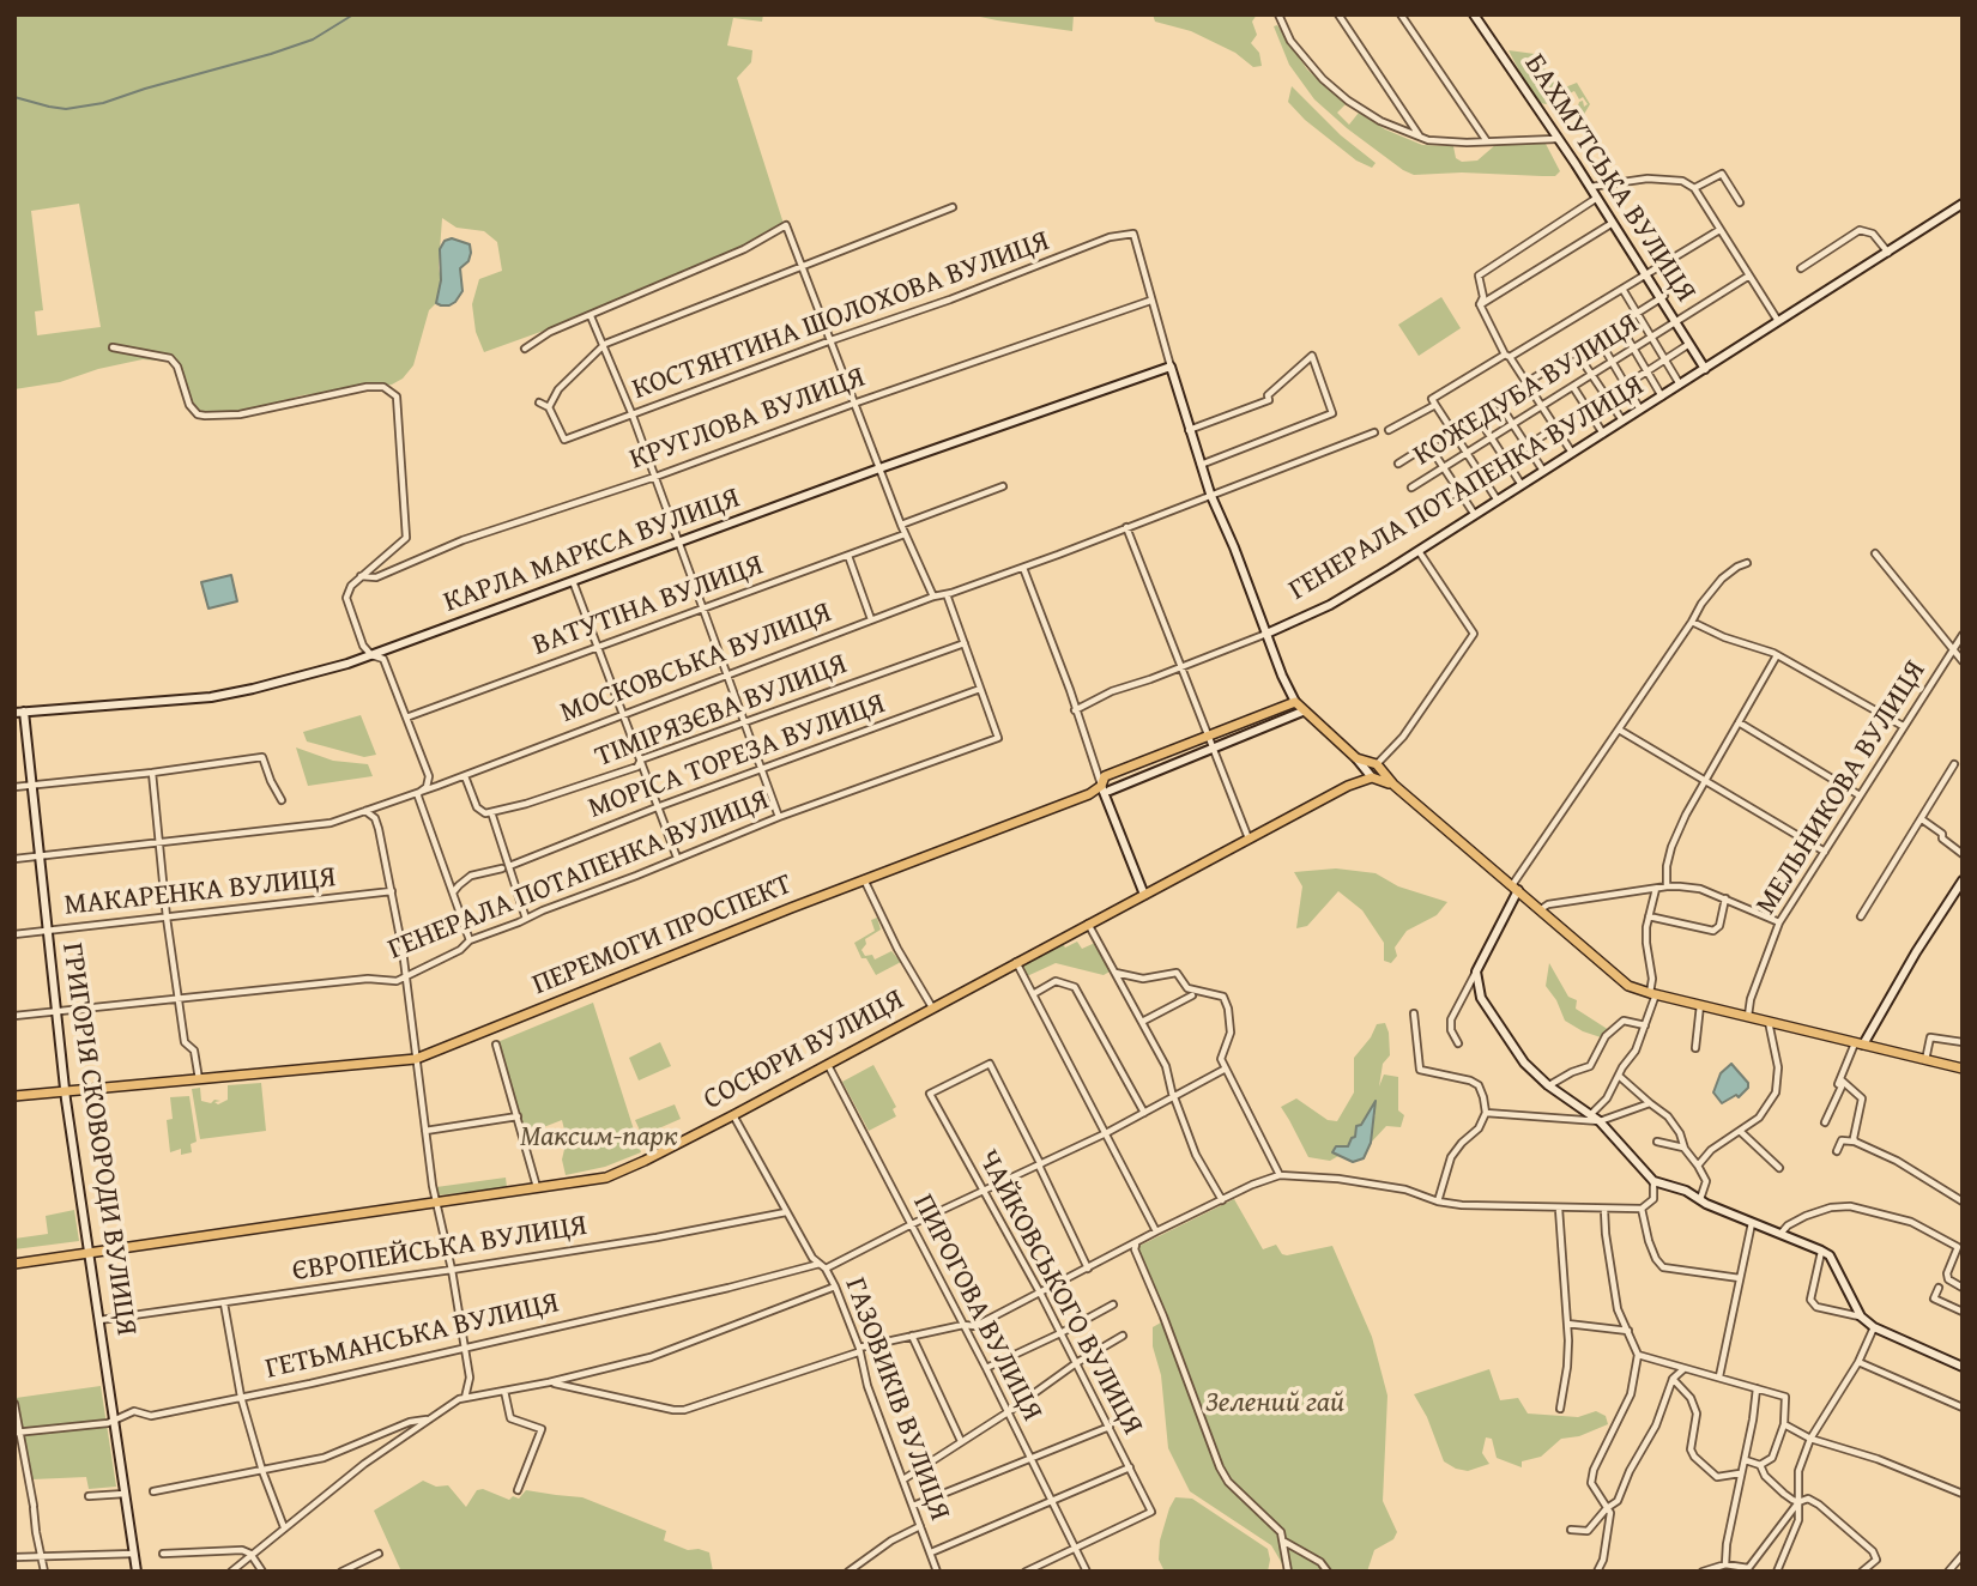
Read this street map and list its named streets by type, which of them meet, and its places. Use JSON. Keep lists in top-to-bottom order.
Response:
{
  "streets": {
    "main road": ["ПЕРЕМОГИ ПРОСПЕКТ", "СОСЮРИ ВУЛИЦЯ"],
    "street": [
      "БАХМУТСЬКА ВУЛИЦЯ",
      "КОСТЯНТИНА ШОЛОХОВА ВУЛИЦЯ",
      "КОЖЕДУБА ВУЛИЦЯ",
      "КРУГЛОВА ВУЛИЦЯ",
      "ГЕНЕРАЛА ПОТАПЕНКА ВУЛИЦЯ",
      "КАРЛА МАРКСА ВУЛИЦЯ",
      "ВАТУТІНА ВУЛИЦЯ",
      "МОСКОВСЬКА ВУЛИЦЯ",
      "ТІМІРЯЗЄВА ВУЛИЦЯ",
      "МОРІСА ТОРЕЗА ВУЛИЦЯ",
      "МЕЛЬНИКОВА ВУЛИЦЯ",
      "МАКАРЕНКА ВУЛИЦЯ",
      "ГРИГОРІЯ СКОВОРОДИ ВУЛИЦЯ",
      "ЄВРОПЕЙСЬКА ВУЛИЦЯ",
      "ЧАЙКОВСЬКОГО ВУЛИЦЯ",
      "ПИРОГОВА ВУЛИЦЯ",
      "ГЕТЬМАНСЬКА ВУЛИЦЯ",
      "ГАЗОВИКІВ ВУЛИЦЯ"
    ]
  },
  "crossings": [
    ["БАХМУТСЬКА ВУЛИЦЯ", "КОЖЕДУБА ВУЛИЦЯ"],
    ["БАХМУТСЬКА ВУЛИЦЯ", "ГЕНЕРАЛА ПОТАПЕНКА ВУЛИЦЯ"],
    ["КОСТЯНТИНА ШОЛОХОВА ВУЛИЦЯ", "КРУГЛОВА ВУЛИЦЯ"],
    ["ГЕНЕРАЛА ПОТАПЕНКА ВУЛИЦЯ", "МОРІСА ТОРЕЗА ВУЛИЦЯ"],
    ["ГЕНЕРАЛА ПОТАПЕНКА ВУЛИЦЯ", "СОСЮРИ ВУЛИЦЯ"],
    ["ГЕНЕРАЛА ПОТАПЕНКА ВУЛИЦЯ", "ГРИГОРІЯ СКОВОРОДИ ВУЛИЦЯ"],
    ["КАРЛА МАРКСА ВУЛИЦЯ", "ГРИГОРІЯ СКОВОРОДИ ВУЛИЦЯ"],
    ["МОСКОВСЬКА ВУЛИЦЯ", "ГРИГОРІЯ СКОВОРОДИ ВУЛИЦЯ"],
    ["МАКАРЕНКА ВУЛИЦЯ", "ГРИГОРІЯ СКОВОРОДИ ВУЛИЦЯ"],
    ["ПЕРЕМОГИ ПРОСПЕКТ", "ГРИГОРІЯ СКОВОРОДИ ВУЛИЦЯ"],
    ["СОСЮРИ ВУЛИЦЯ", "ГРИГОРІЯ СКОВОРОДИ ВУЛИЦЯ"],
    ["СОСЮРИ ВУЛИЦЯ", "ПИРОГОВА ВУЛИЦЯ"],
    ["СОСЮРИ ВУЛИЦЯ", "ГАЗОВИКІВ ВУЛИЦЯ"],
    ["ГРИГОРІЯ СКОВОРОДИ ВУЛИЦЯ", "ЄВРОПЕЙСЬКА ВУЛИЦЯ"],
    ["ГРИГОРІЯ СКОВОРОДИ ВУЛИЦЯ", "ГЕТЬМАНСЬКА ВУЛИЦЯ"],
    ["ЄВРОПЕЙСЬКА ВУЛИЦЯ", "ГАЗОВИКІВ ВУЛИЦЯ"],
    ["ЧАЙКОВСЬКОГО ВУЛИЦЯ", "ПИРОГОВА ВУЛИЦЯ"],
    ["ГЕТЬМАНСЬКА ВУЛИЦЯ", "ГАЗОВИКІВ ВУЛИЦЯ"]
  ],
  "parks": ["Максим-парк", "Зелений гай"]
}
